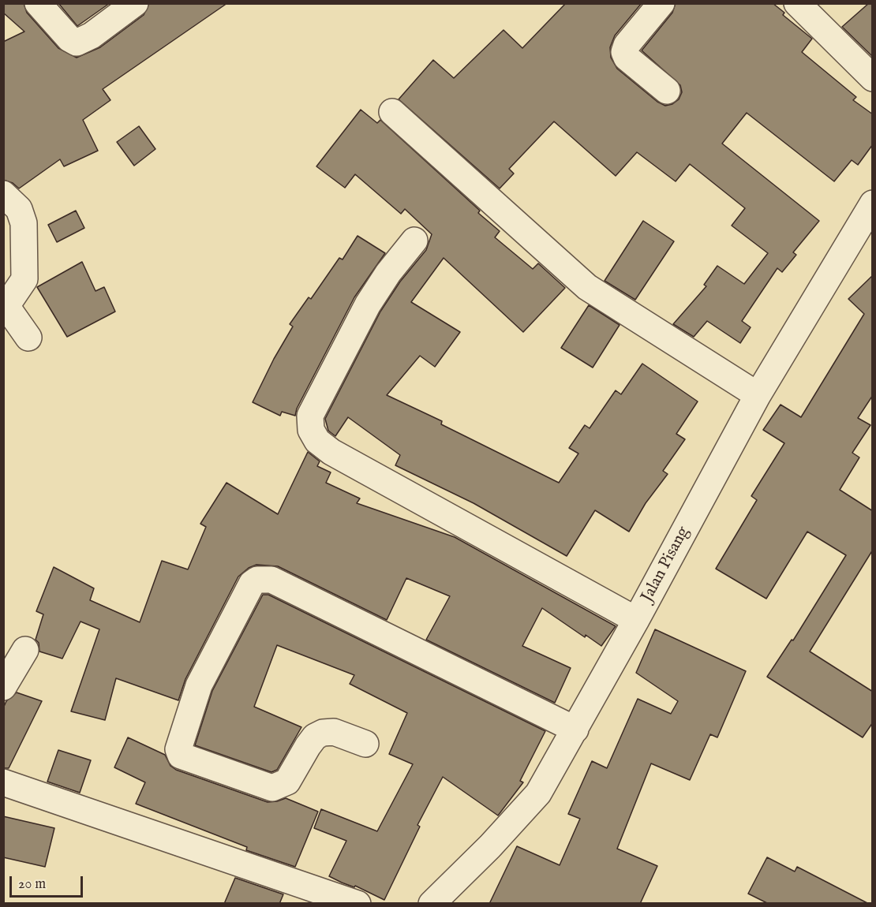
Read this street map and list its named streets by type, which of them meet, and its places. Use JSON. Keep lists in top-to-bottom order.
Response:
{
  "streets": {
    "street": ["Jalan Pisang"]
  },
  "scale_bar": "20 m"
}
